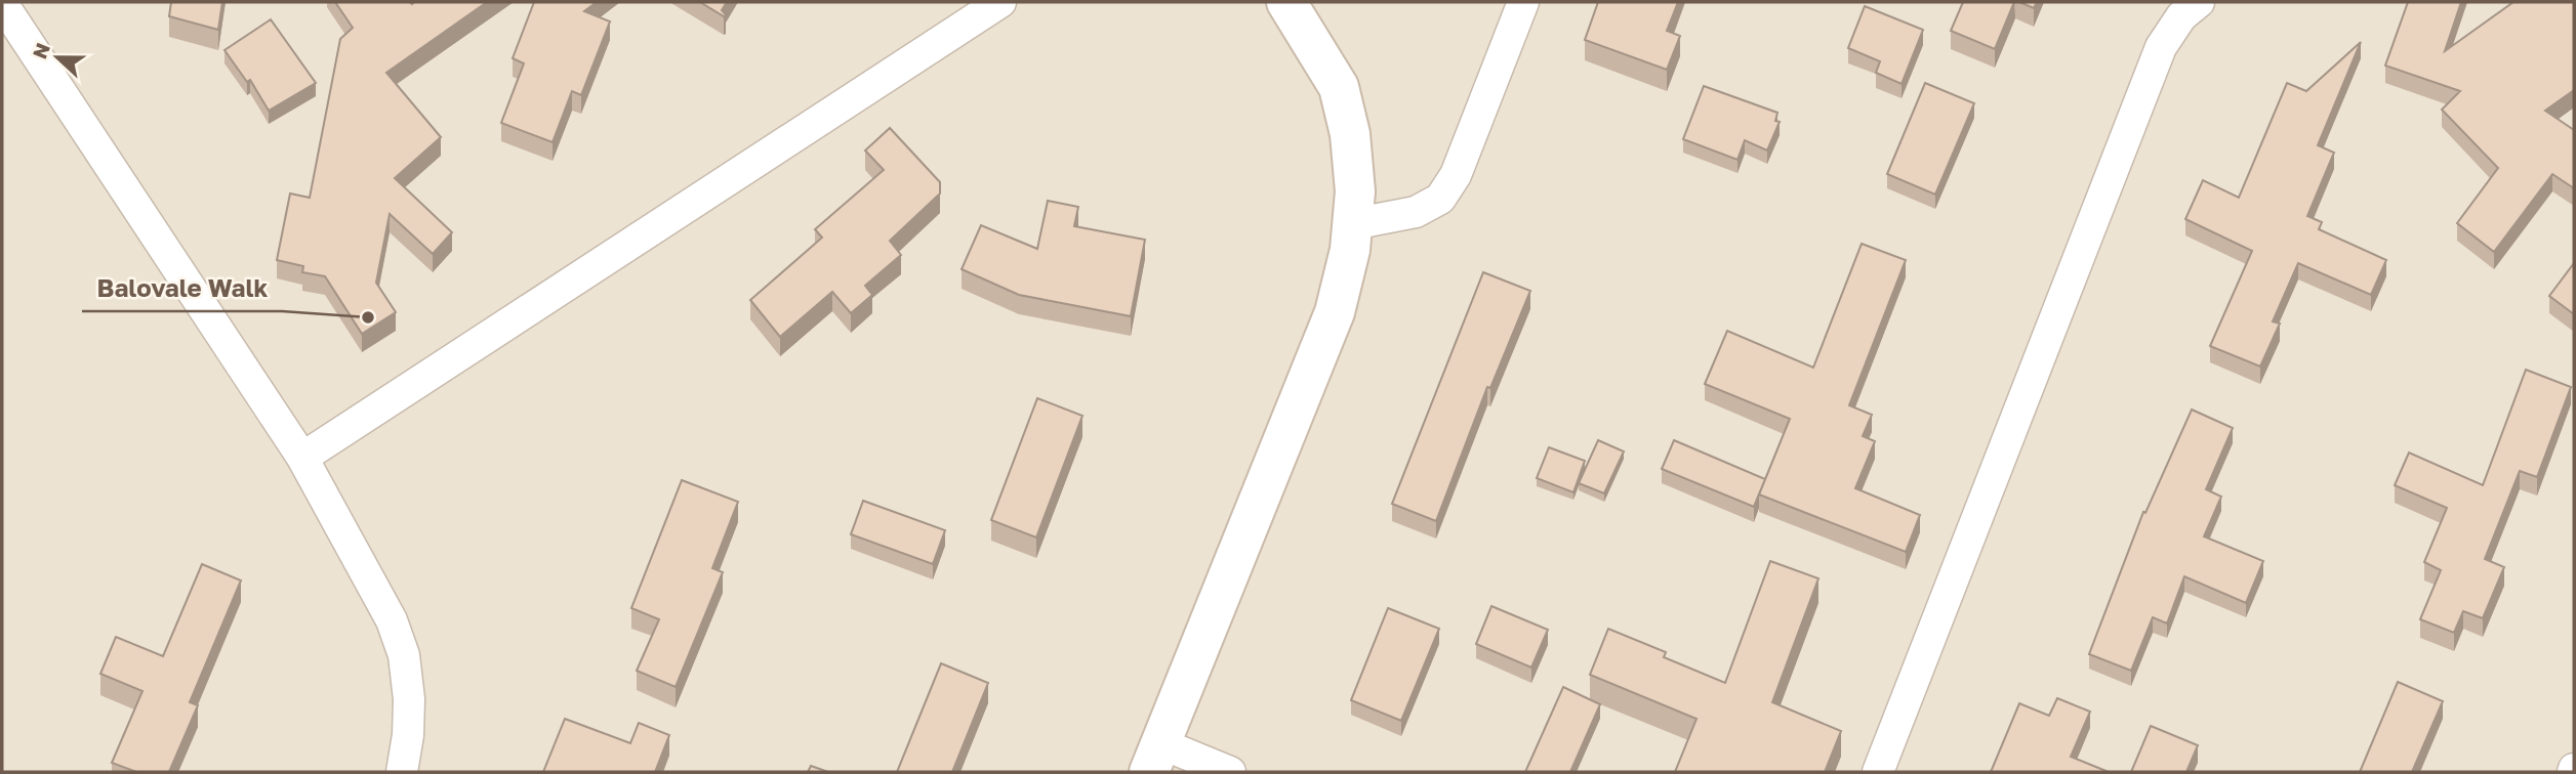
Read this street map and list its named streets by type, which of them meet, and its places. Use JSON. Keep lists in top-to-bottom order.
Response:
{
  "places": ["Balovale Walk"],
  "north": "left"
}
